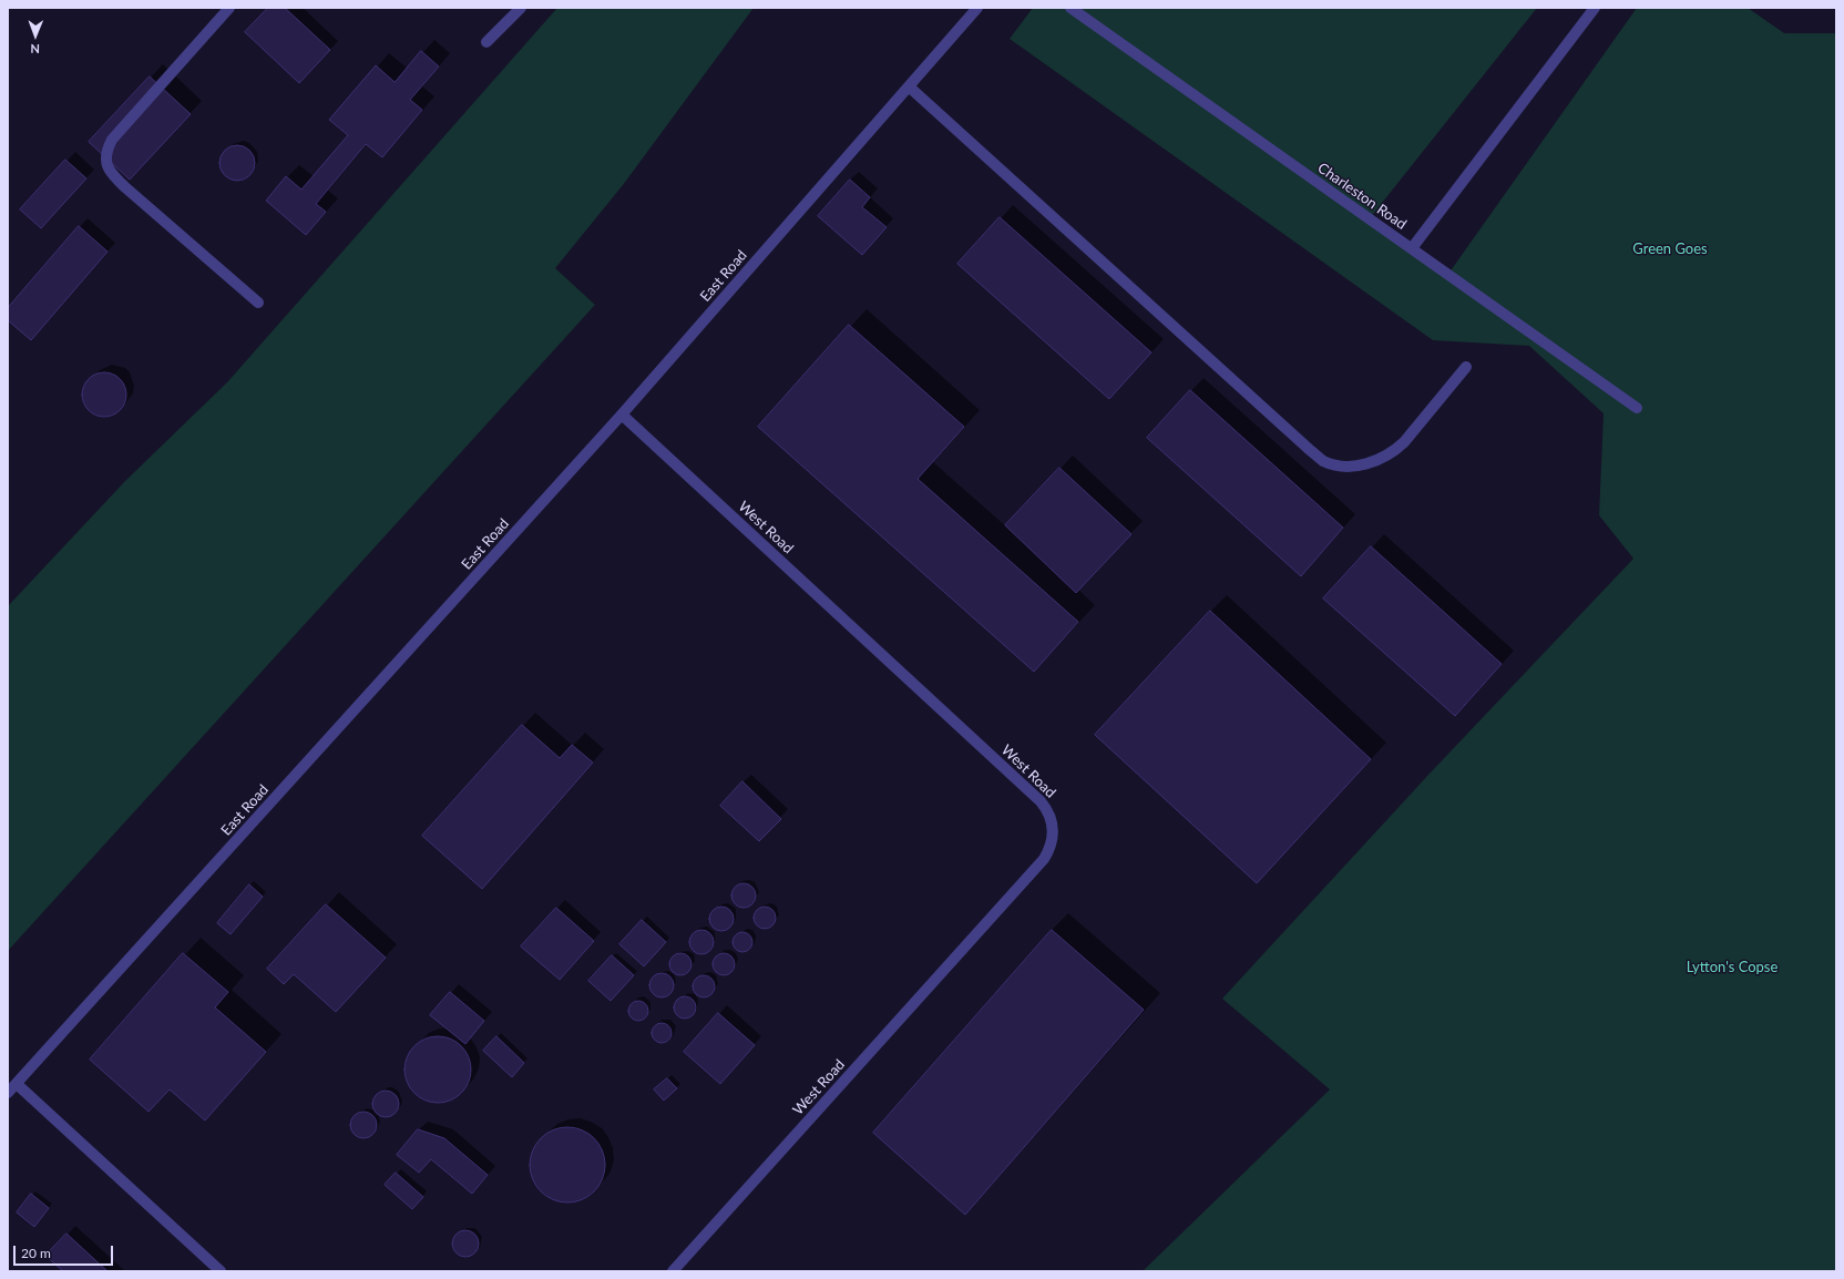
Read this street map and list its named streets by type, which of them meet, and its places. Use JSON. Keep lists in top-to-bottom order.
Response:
{
  "streets": {
    "lane": ["Charleston Road", "East Road", "West Road"]
  },
  "crossings": [
    ["East Road", "West Road"]
  ],
  "parks": ["Green Goes", "Lytton's Copse"],
  "scale_bar": "20 m",
  "north": "bottom"
}
